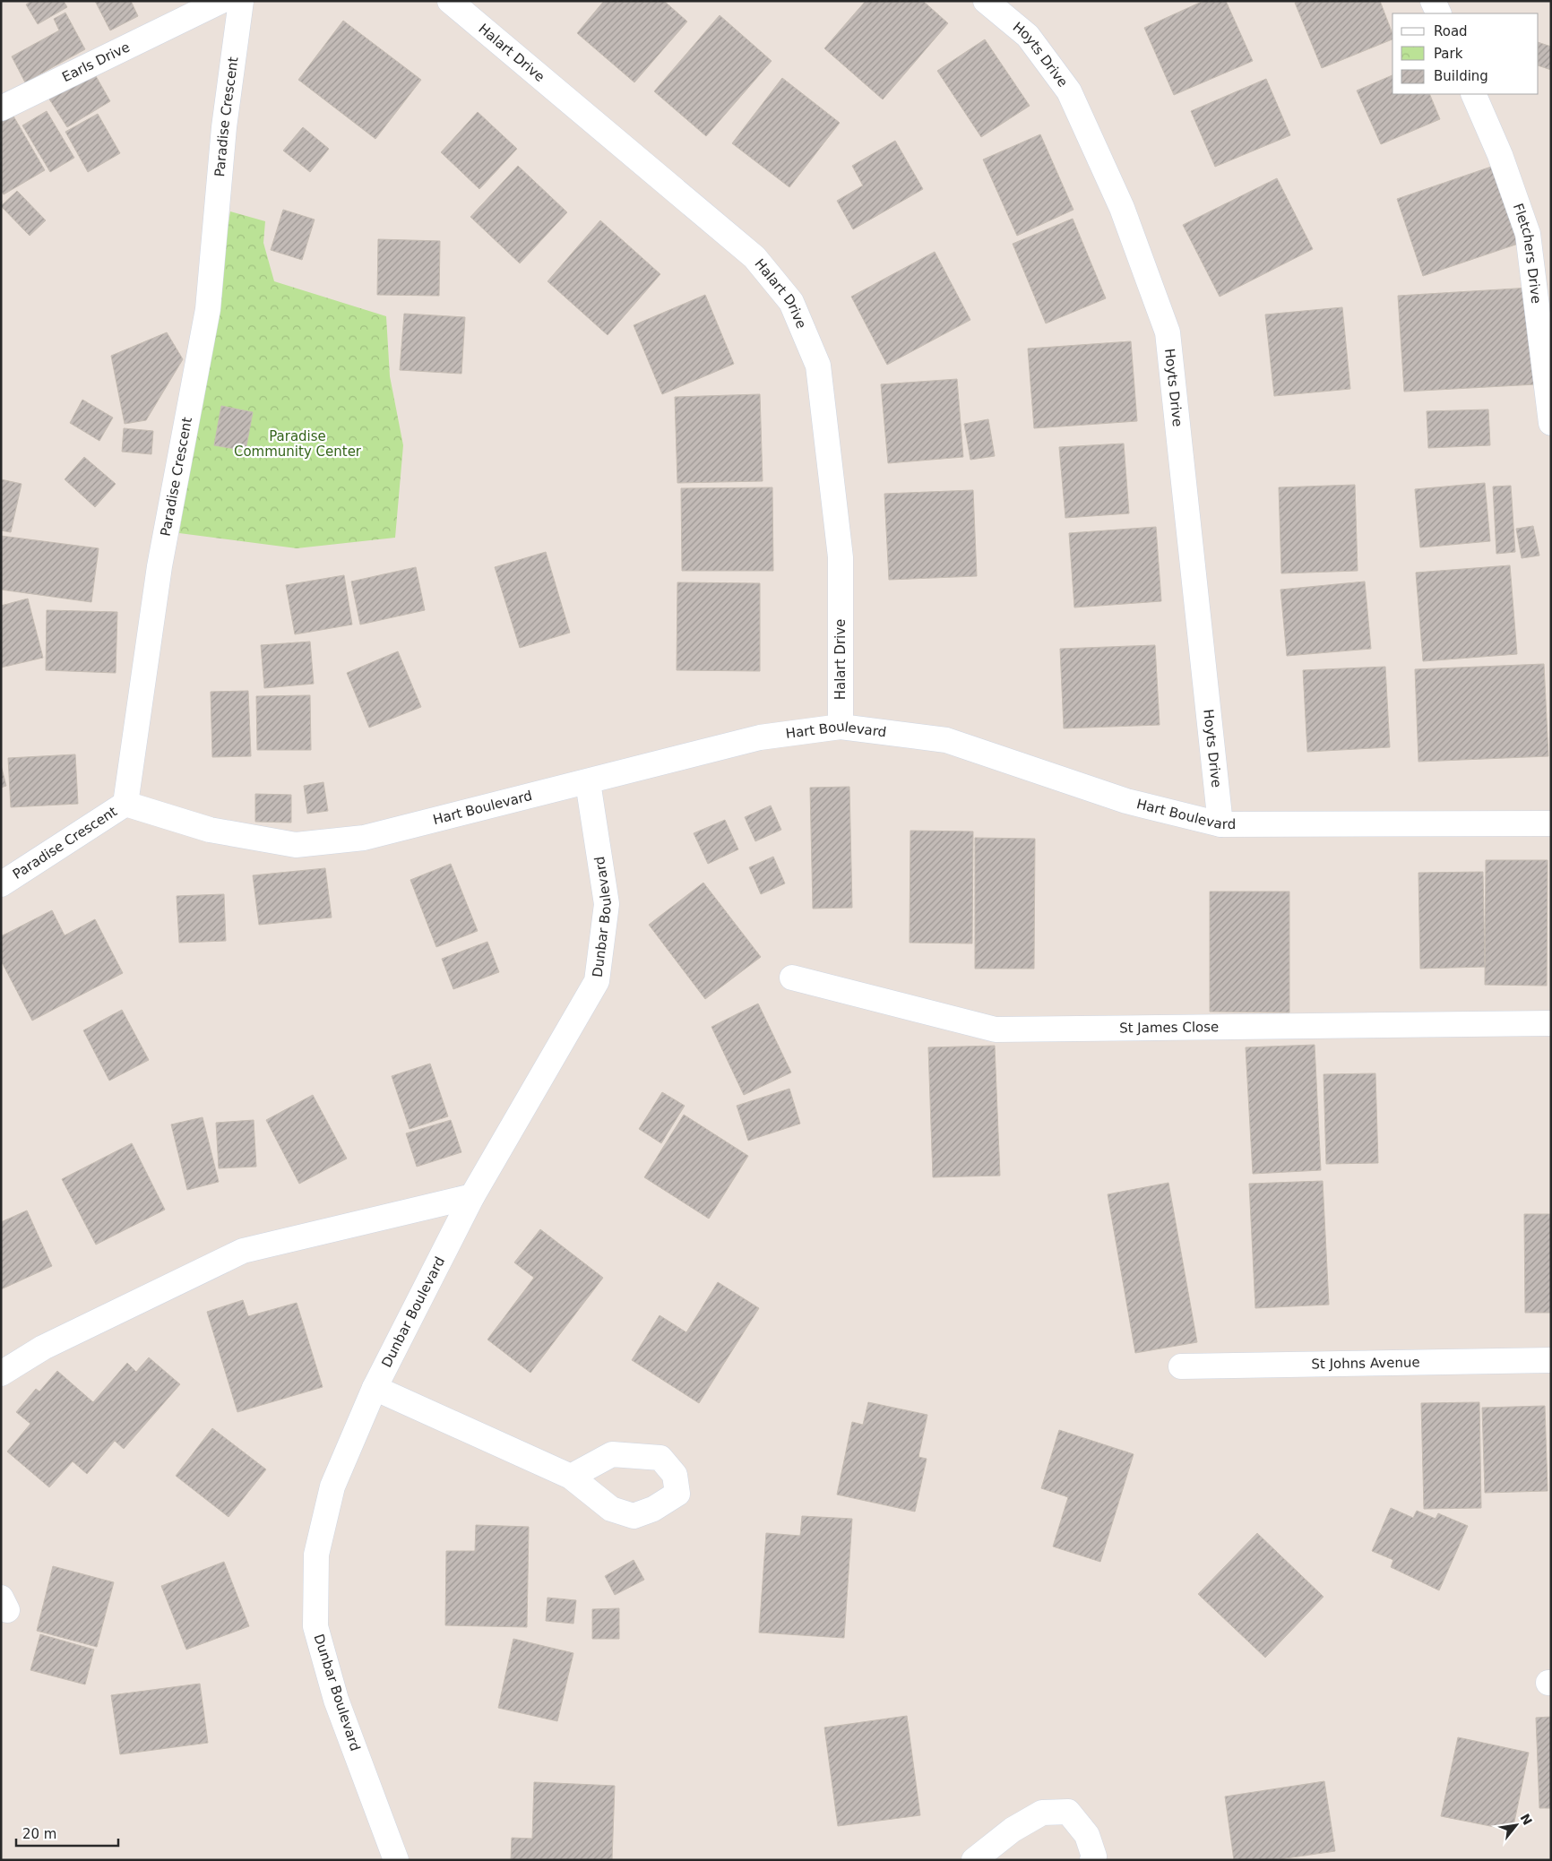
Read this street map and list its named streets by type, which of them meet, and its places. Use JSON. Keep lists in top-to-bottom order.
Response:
{
  "streets": {
    "street": [
      "Halart Drive",
      "Hoyts Drive",
      "Earls Drive",
      "Paradise Crescent",
      "Fletchers Drive",
      "Hart Boulevard",
      "Dunbar Boulevard",
      "St James Close",
      "St Johns Avenue"
    ]
  },
  "crossings": [
    ["Halart Drive", "Hart Boulevard"],
    ["Hoyts Drive", "Hart Boulevard"],
    ["Paradise Crescent", "Hart Boulevard"],
    ["Hart Boulevard", "Dunbar Boulevard"]
  ],
  "parks": ["Paradise Community Center"],
  "legend": ["Road", "Park", "Building"],
  "scale_bar": "20 m",
  "north": "top right"
}
